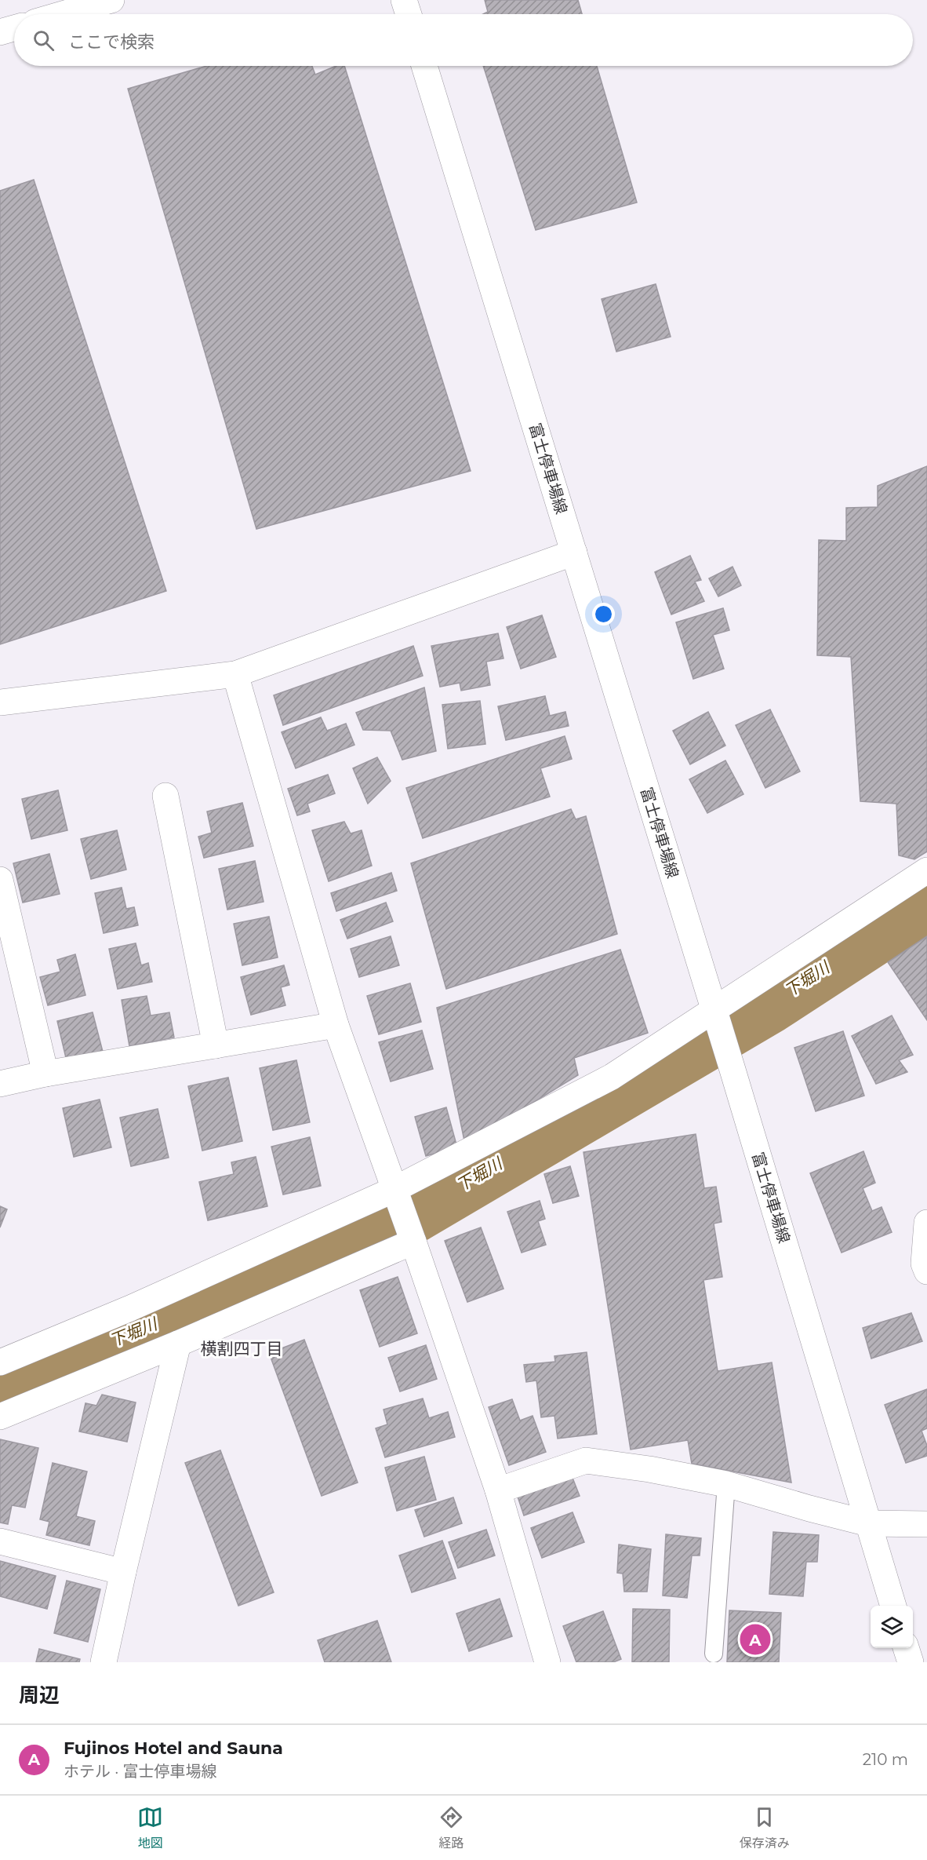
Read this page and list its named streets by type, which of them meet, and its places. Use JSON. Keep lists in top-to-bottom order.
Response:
{
  "streets": {
    "street": ["富士停車場線"]
  },
  "districts": ["横割四丁目"],
  "water": ["下堀川"],
  "page": {
    "search": "ここで検索",
    "pins": "A",
    "heading": "周辺",
    "list": [
      {
        "mark": "A",
        "name": "Fujinos Hotel and Sauna",
        "note": "ホテル · 富士停車場線",
        "value": "210 m"
      }
    ],
    "nav": ["地図", "経路", "保存済み"]
  }
}
